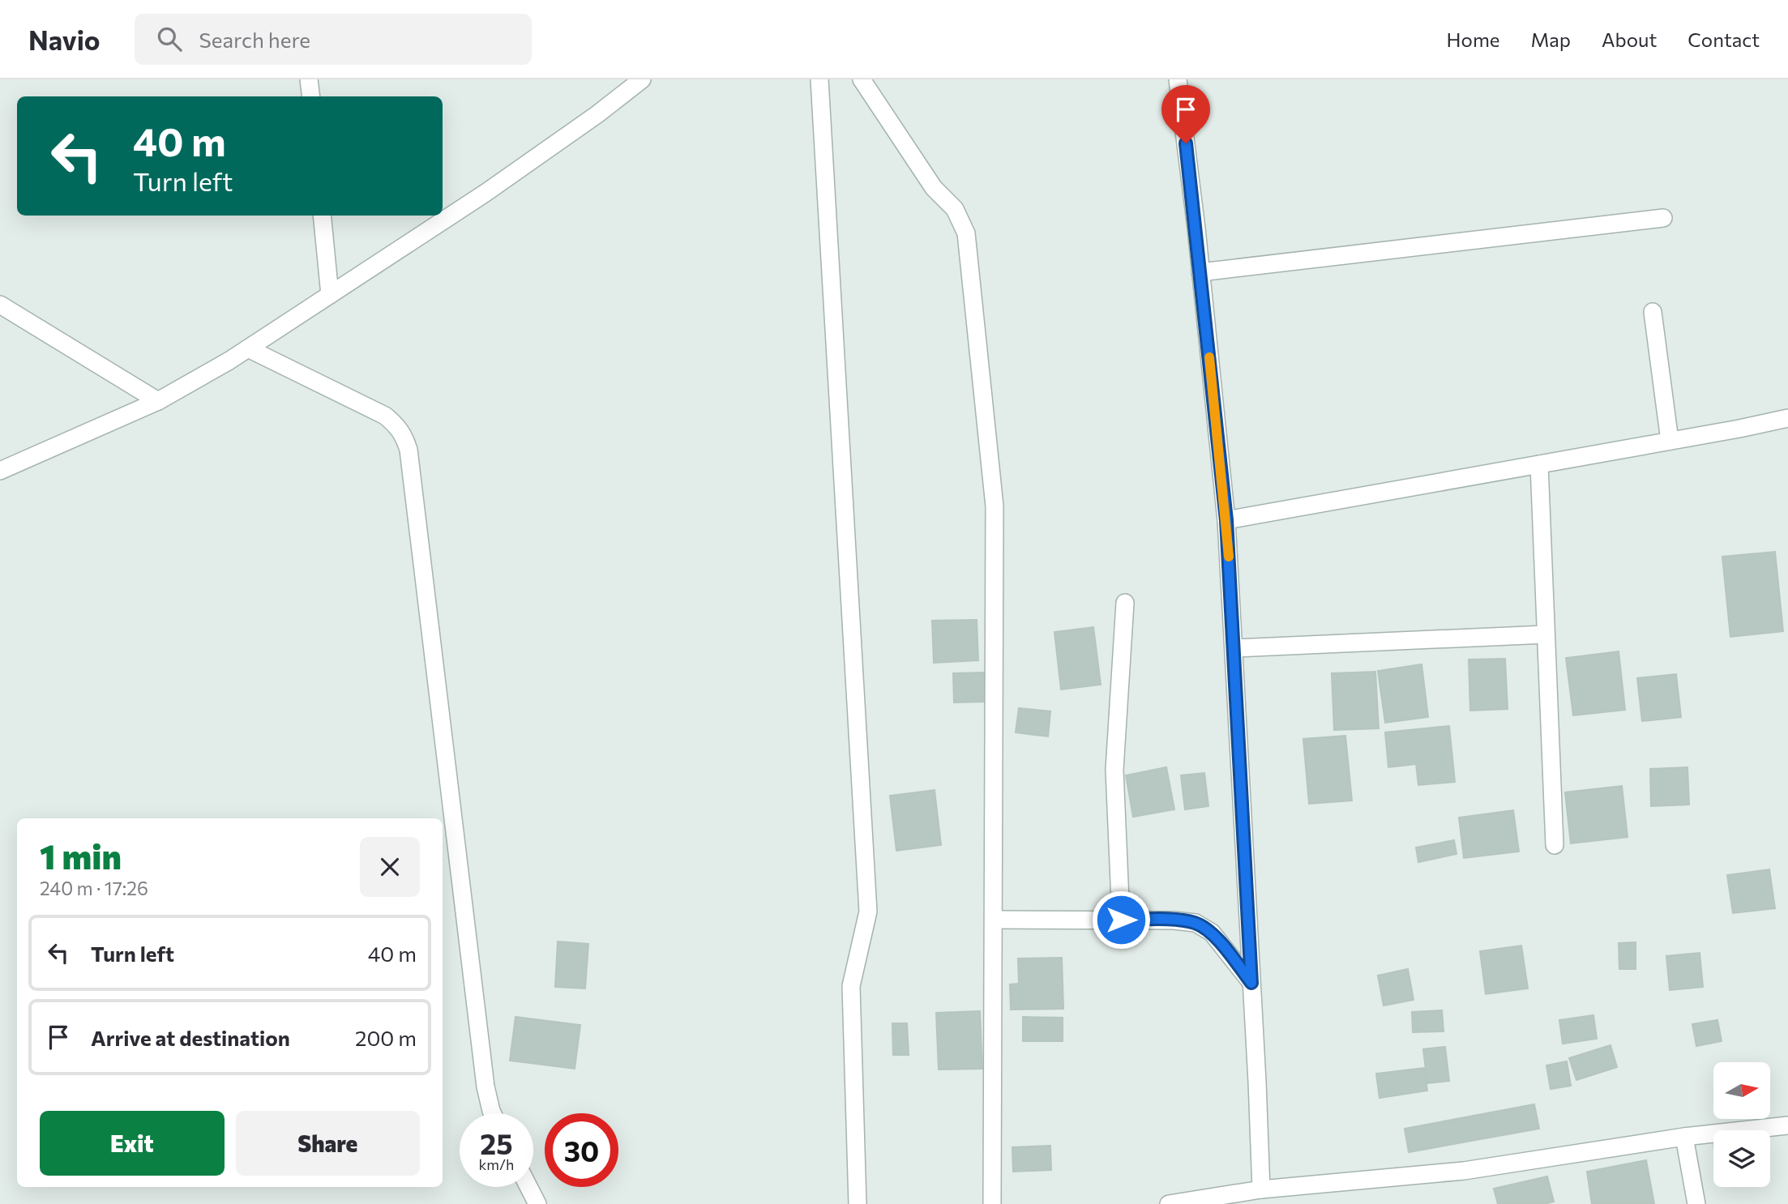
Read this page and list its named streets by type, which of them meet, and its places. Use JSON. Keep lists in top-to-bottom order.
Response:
{
  "north": "right",
  "page": {
    "header": "Navio",
    "search": "Search here",
    "nav": [
      "Home",
      "Map",
      "About",
      "Contact"
    ],
    "turn": ["40 m", "Turn left"],
    "heading": ["1 min", "240 m · 17:26"],
    "list": [
      {
        "name": "Turn left",
        "value": "40 m"
      },
      {
        "name": "Arrive at destination",
        "value": "200 m"
      }
    ],
    "buttons": ["Exit", "Share"],
    "speed": "25 km/h",
    "limit": "30"
  }
}
